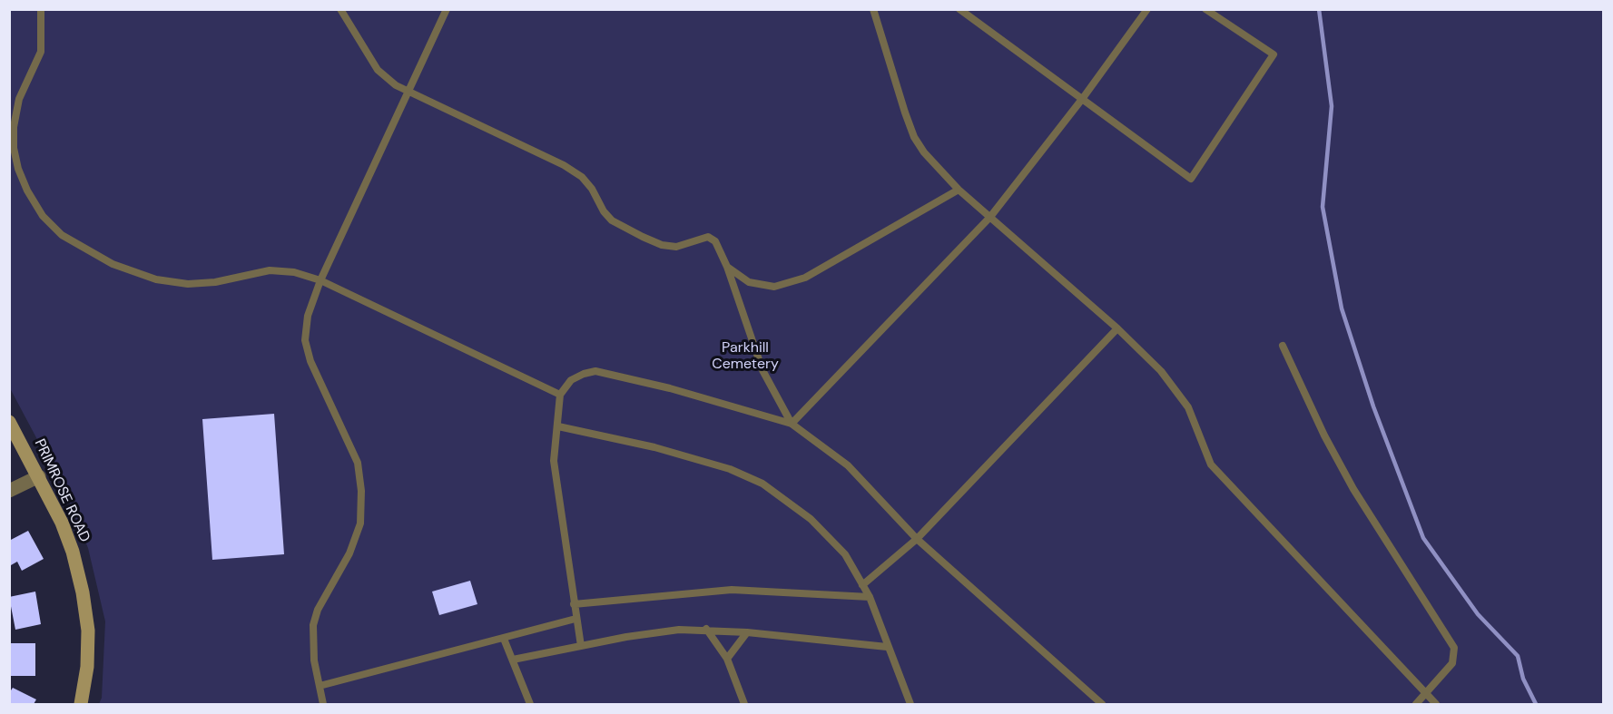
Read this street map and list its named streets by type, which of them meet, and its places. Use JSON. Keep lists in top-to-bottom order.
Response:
{
  "streets": {
    "street": ["PRIMROSE ROAD"]
  },
  "parks": ["Parkhill Cemetery"]
}
